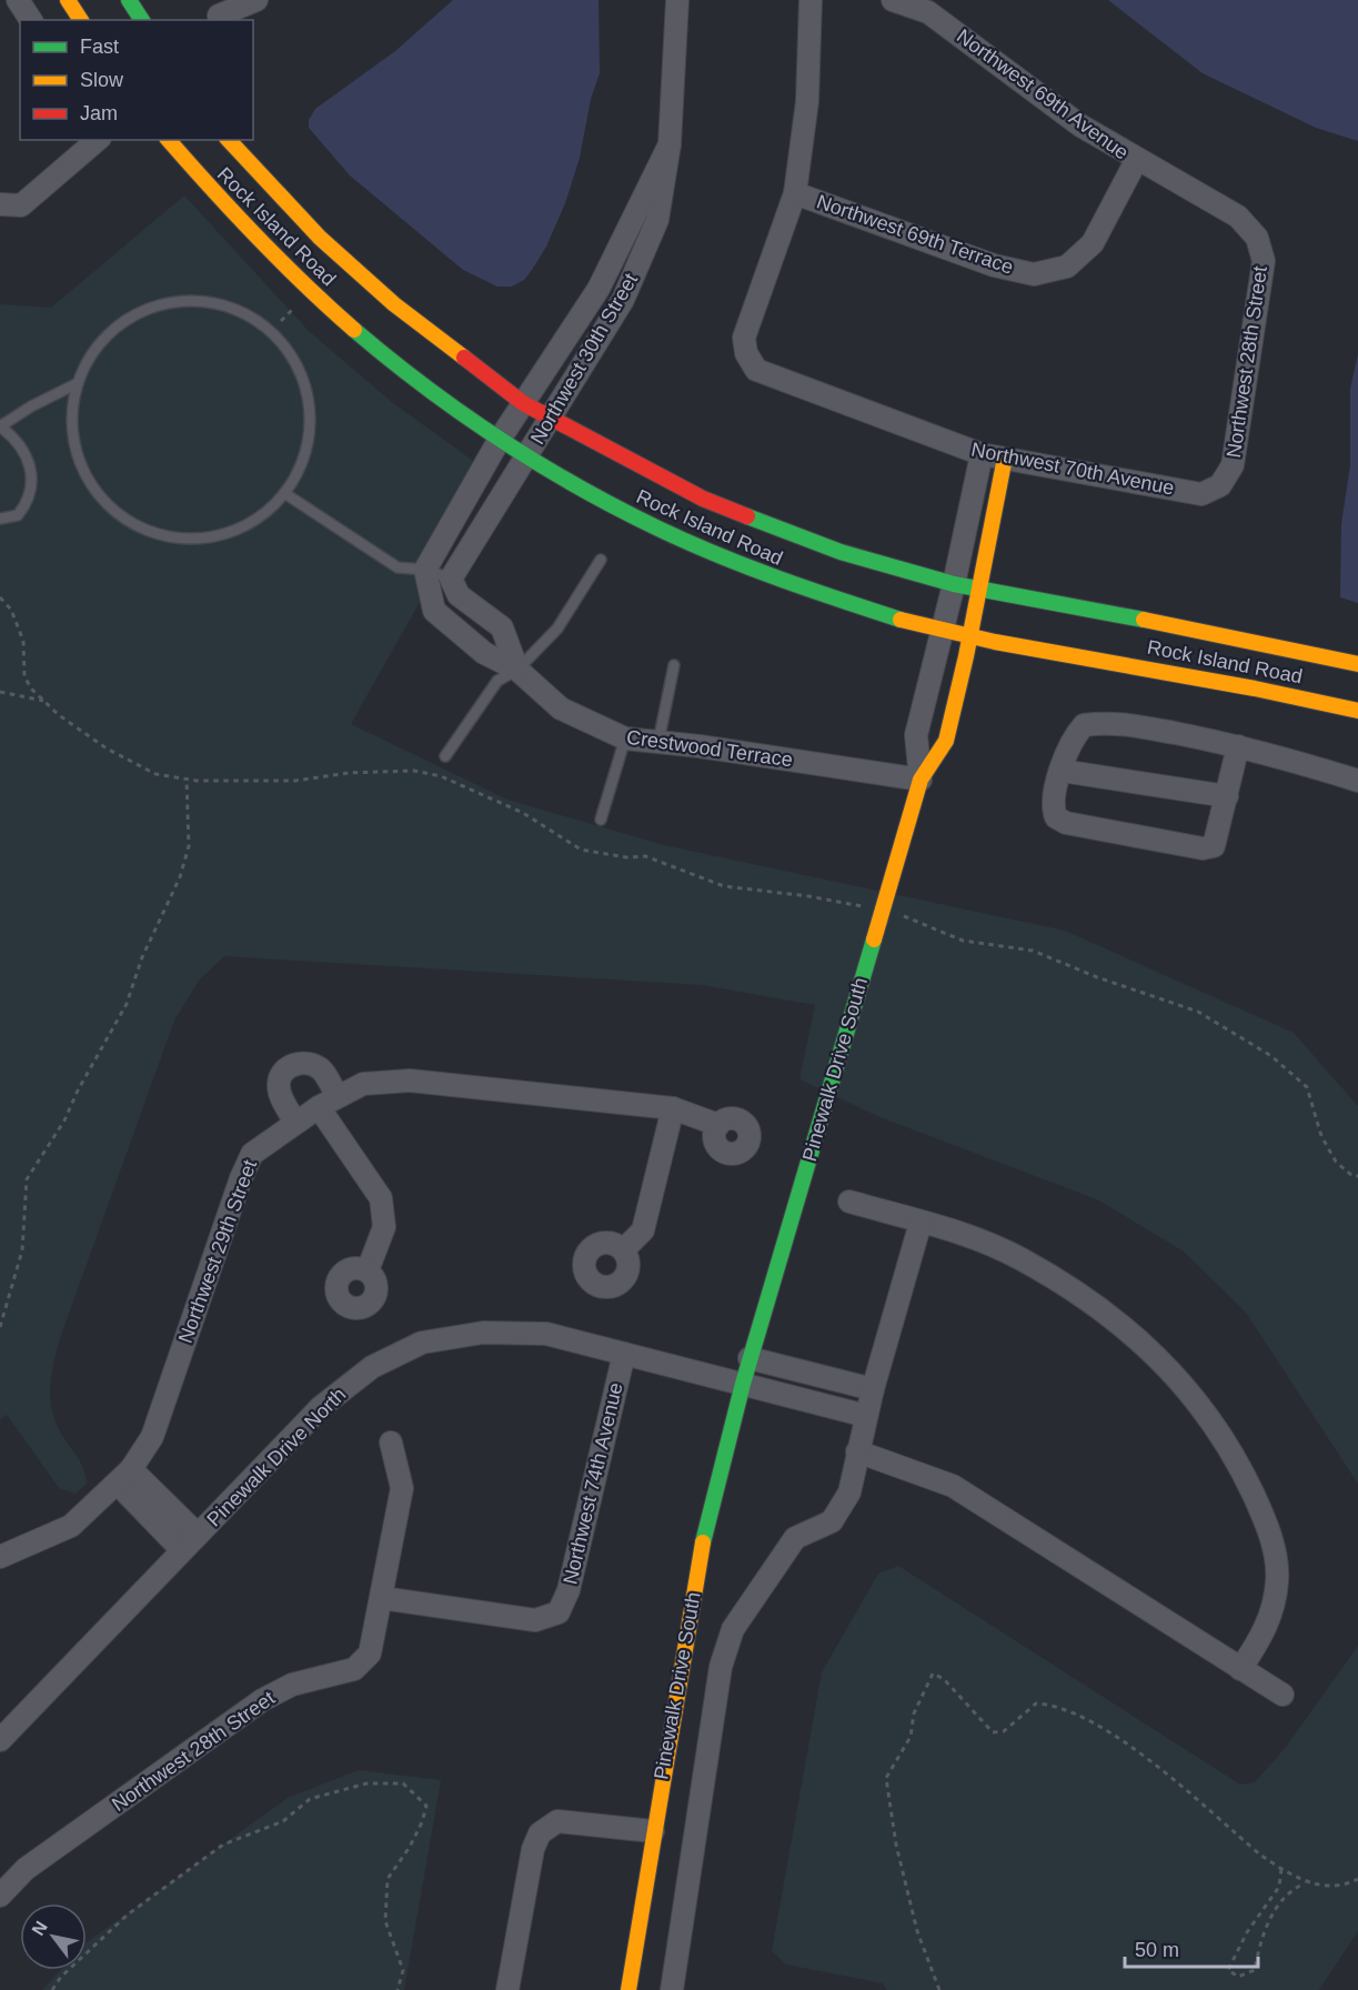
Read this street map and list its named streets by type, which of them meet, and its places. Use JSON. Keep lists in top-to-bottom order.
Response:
{
  "streets": {
    "main road": ["Rock Island Road", "Pinewalk Drive South"],
    "street": [
      "Northwest 69th Avenue",
      "Northwest 69th Terrace",
      "Northwest 30th Street",
      "Northwest 28th Street",
      "Northwest 70th Avenue",
      "Crestwood Terrace",
      "Northwest 29th Street",
      "Pinewalk Drive North",
      "Northwest 74th Avenue"
    ]
  },
  "crossings": [
    ["Northwest 69th Avenue", "Northwest 69th Terrace"],
    ["Northwest 69th Avenue", "Northwest 28th Street"],
    ["Rock Island Road", "Northwest 30th Street"],
    ["Rock Island Road", "Pinewalk Drive South"],
    ["Northwest 69th Terrace", "Northwest 70th Avenue"],
    ["Northwest 28th Street", "Northwest 70th Avenue"],
    ["Northwest 28th Street", "Northwest 74th Avenue"],
    ["Northwest 70th Avenue", "Pinewalk Drive South"],
    ["Crestwood Terrace", "Pinewalk Drive South"],
    ["Pinewalk Drive South", "Pinewalk Drive North"],
    ["Pinewalk Drive North", "Northwest 74th Avenue"]
  ],
  "legend": ["Fast", "Slow", "Jam"],
  "scale_bar": "50 m",
  "north": "top left"
}
